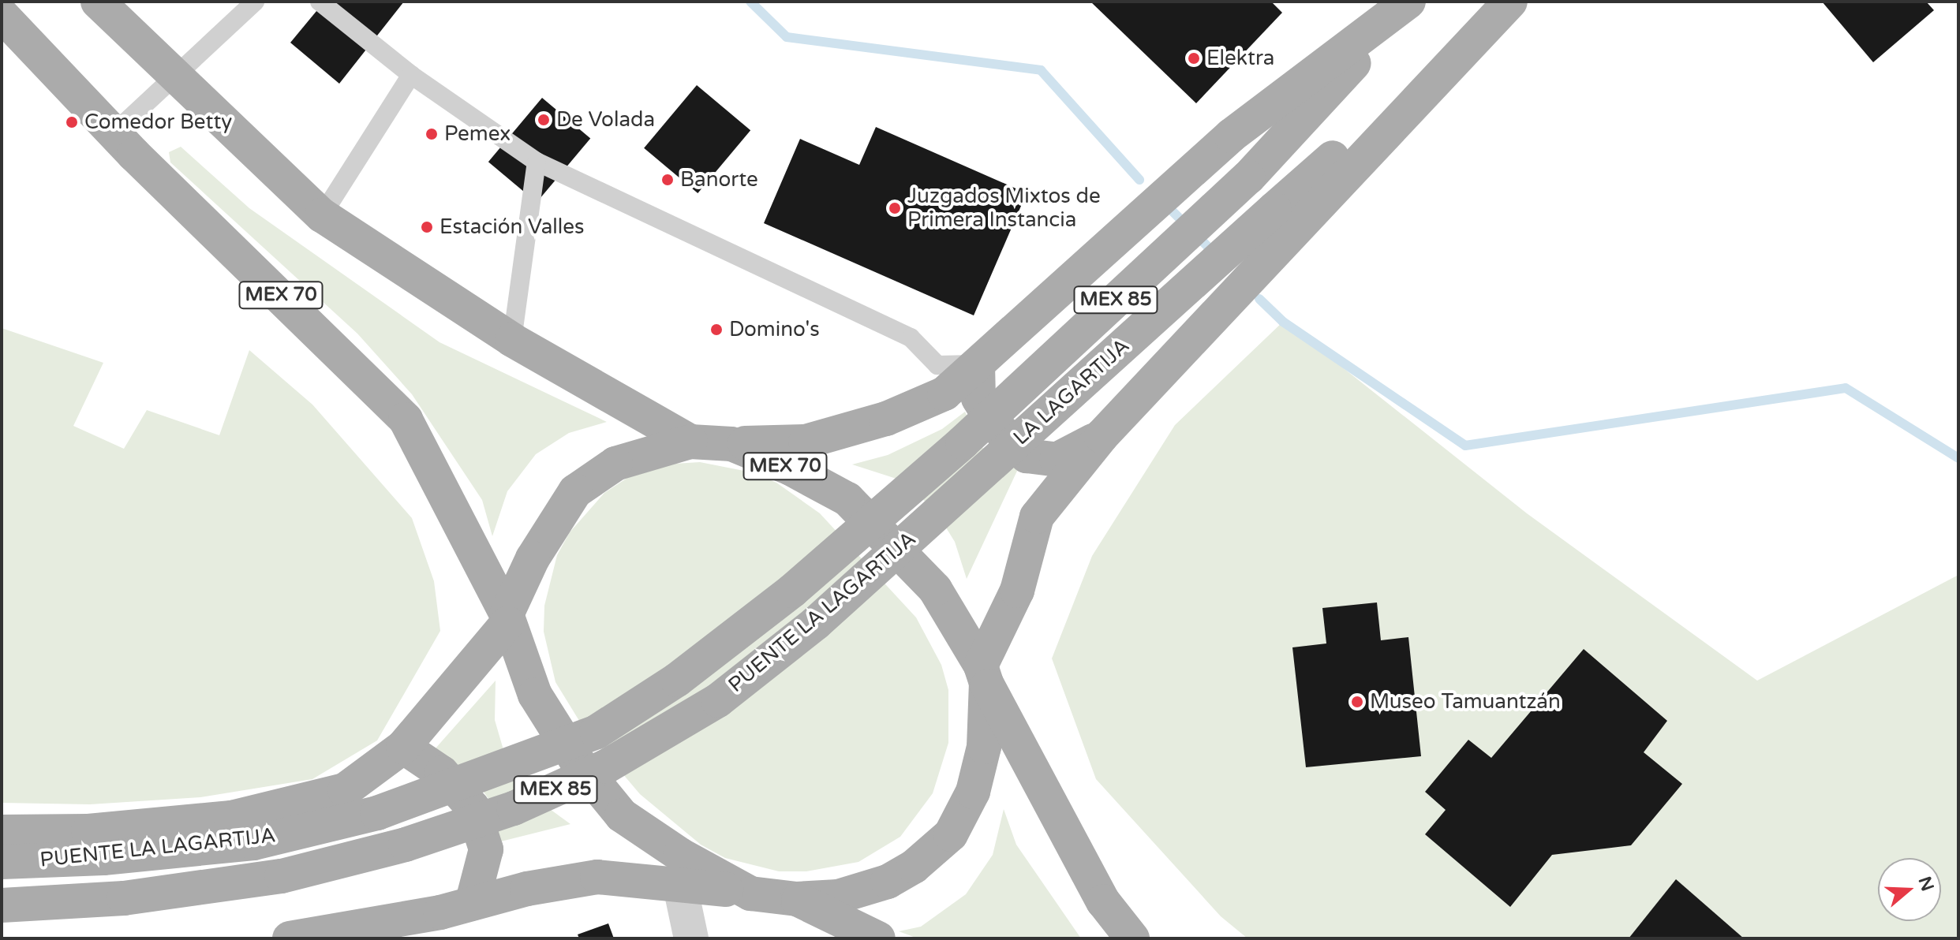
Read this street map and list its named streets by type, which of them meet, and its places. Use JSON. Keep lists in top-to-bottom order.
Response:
{
  "streets": {
    "main road": [
      "MEX 70",
      "MEX 85",
      "LA LAGARTIJA",
      "PUENTE LA LAGARTIJA"
    ]
  },
  "crossings": [
    ["LA LAGARTIJA", "PUENTE LA LAGARTIJA"]
  ],
  "places": [
    "Elektra",
    "De Volada",
    "Comedor Betty",
    "Pemex",
    "Banorte",
    "Juzgados Mixtos de Primera Instancia",
    "Estación Valles",
    "Domino's",
    "Museo Tamuantzán"
  ],
  "north": "right"
}
